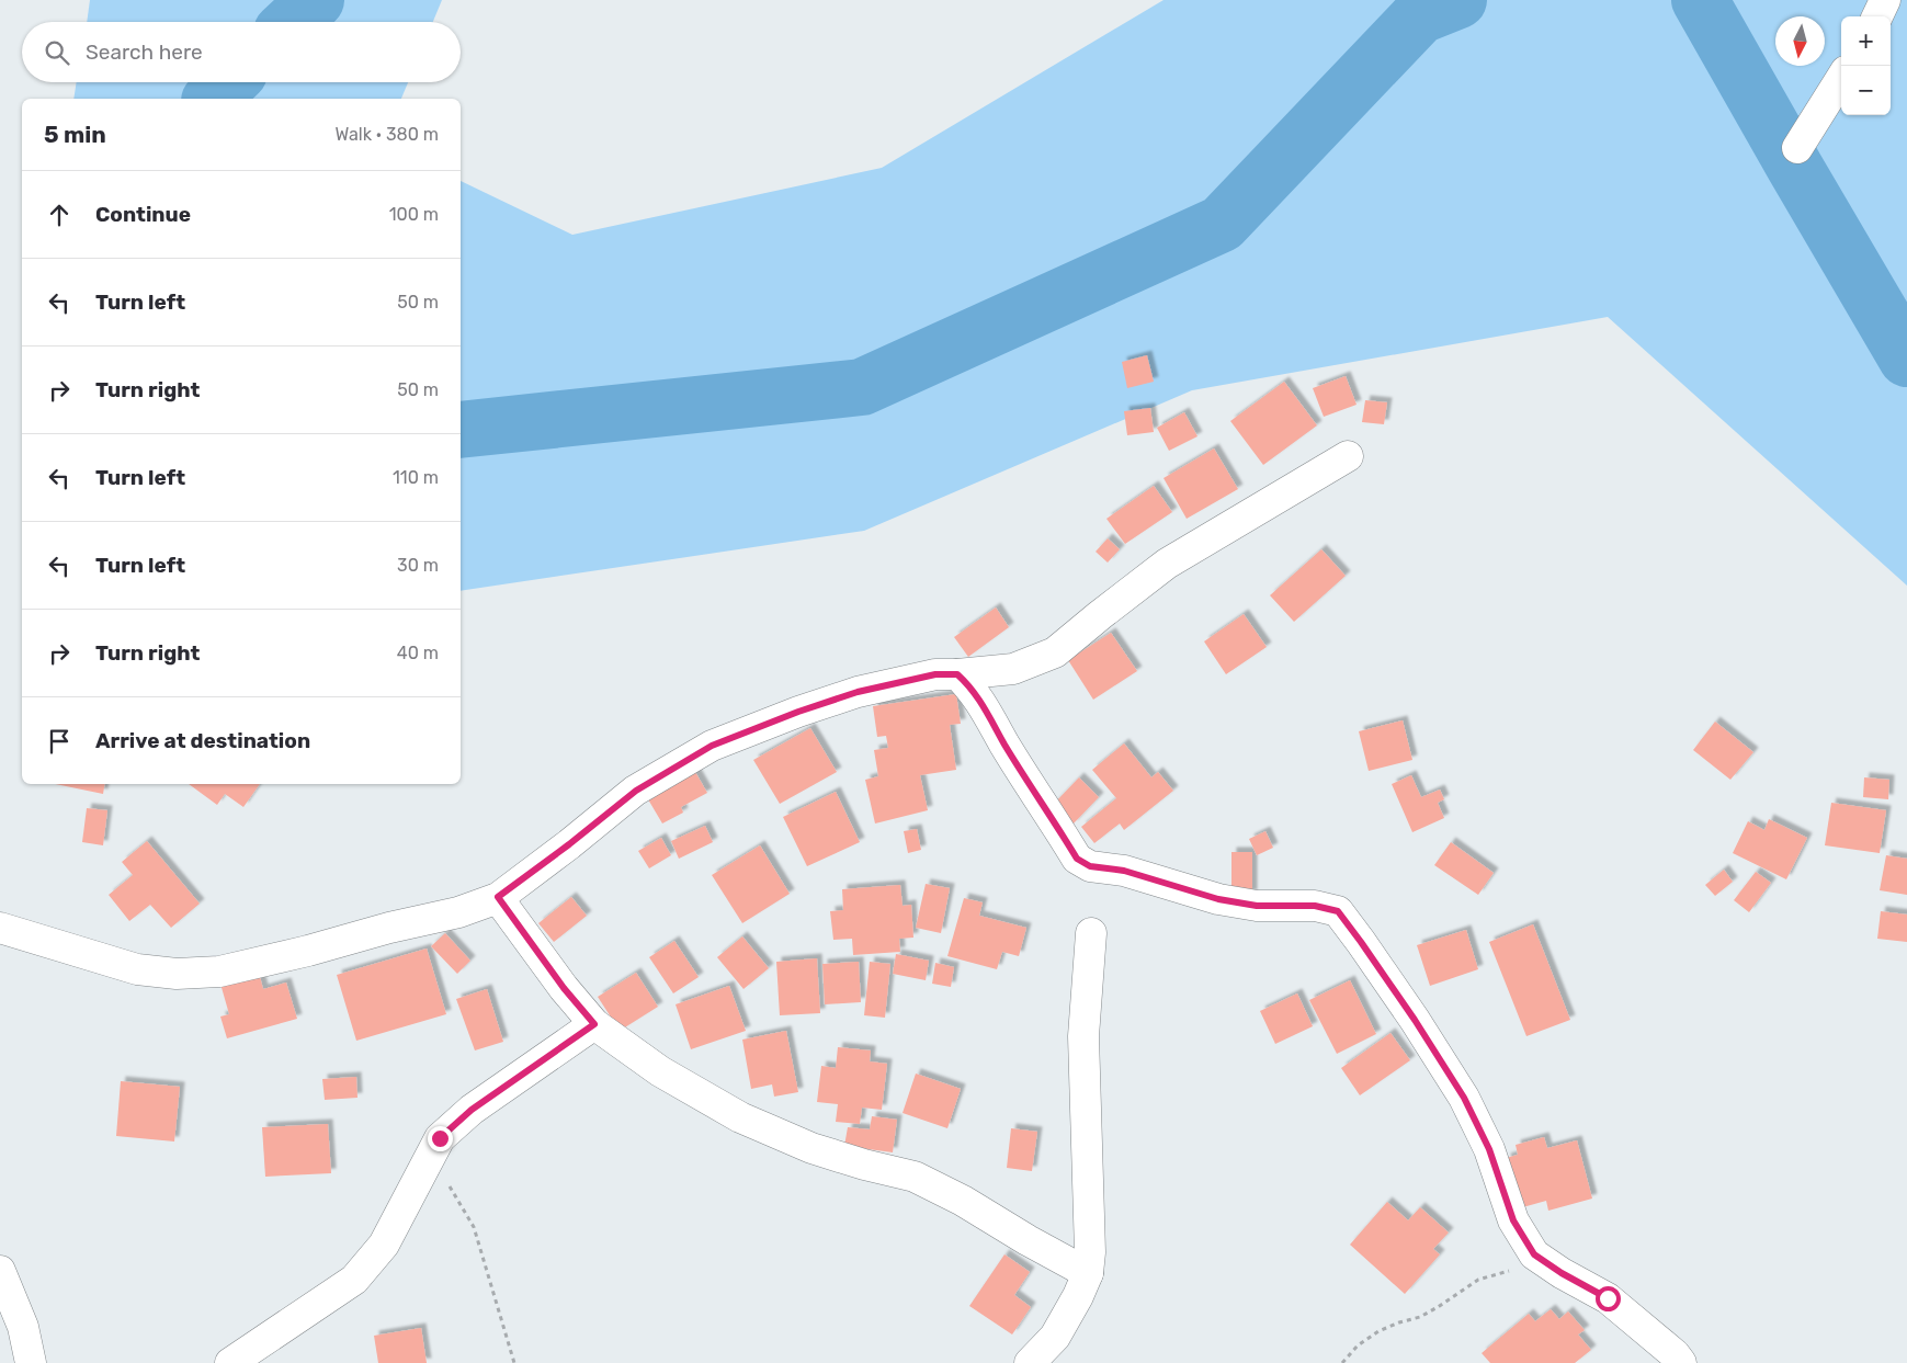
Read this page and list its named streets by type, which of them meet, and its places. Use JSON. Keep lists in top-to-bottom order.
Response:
{
  "north": "bottom",
  "page": {
    "map_buttons": ["+", "−"],
    "search": "Search here",
    "heading": ["5 min", "Walk · 380 m"],
    "list": [
      ["Continue", "100 m"],
      ["Turn left", "50 m"],
      ["Turn right", "50 m"],
      ["Turn left", "110 m"],
      ["Turn left", "30 m"],
      ["Turn right", "40 m"],
      "Arrive at destination"
    ]
  }
}
